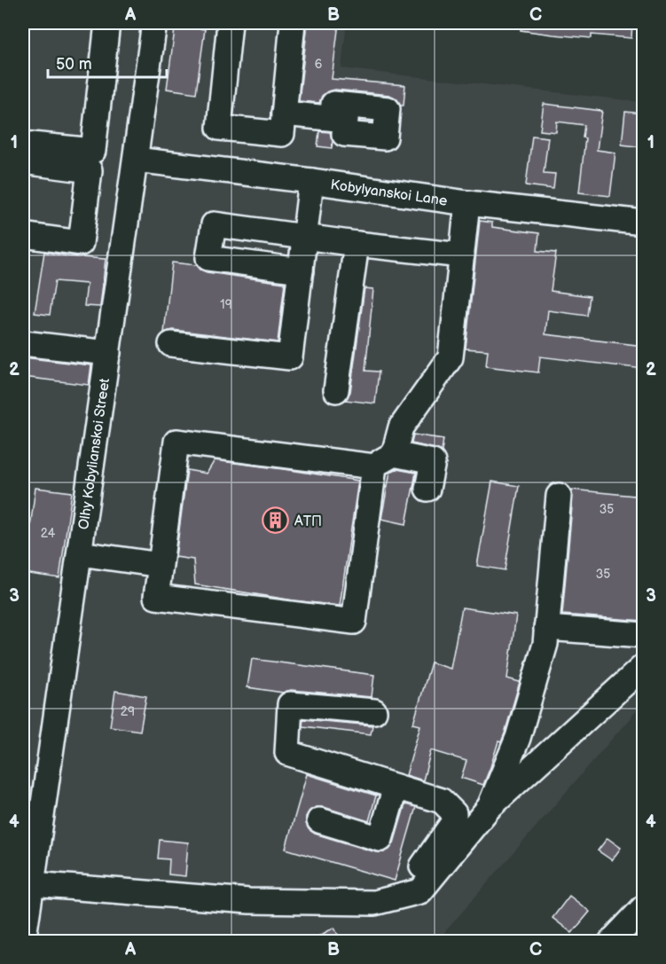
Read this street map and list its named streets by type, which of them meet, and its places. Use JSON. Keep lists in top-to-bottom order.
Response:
{
  "streets": {
    "street": ["Kobylyanskoi Lane", "Olhy Kobylianskoi Street"]
  },
  "crossings": [
    ["Kobylyanskoi Lane", "Olhy Kobylianskoi Street"]
  ],
  "places": {
    "building": ["АТП"]
  },
  "house_numbers": [
    "6",
    "19",
    "35",
    "24",
    "35",
    "29"
  ],
  "scale_bar": "50 m",
  "grid": {
    "columns": ["A", "B", "C"],
    "rows": [
      "1",
      "2",
      "3",
      "4"
    ]
  }
}
